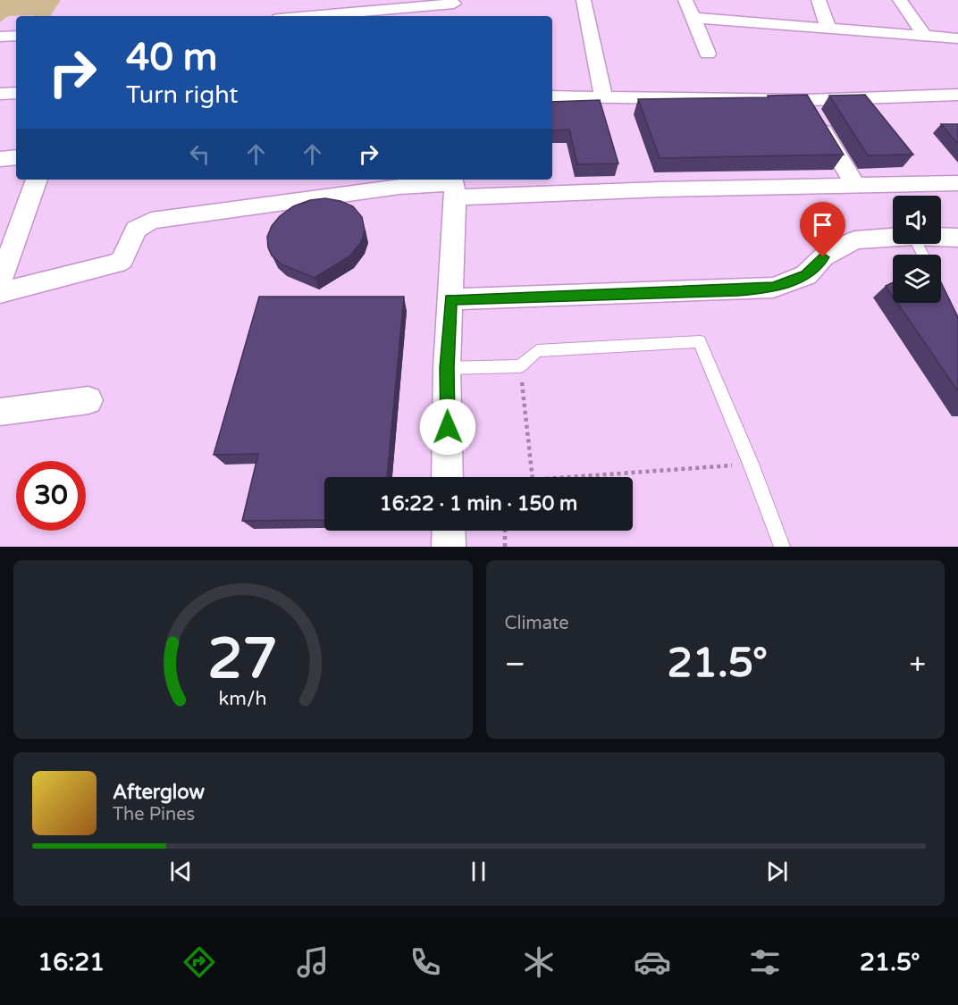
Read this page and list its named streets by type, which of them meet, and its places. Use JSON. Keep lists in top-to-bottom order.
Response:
{
  "page": {
    "turn": ["40 m", "Turn right"],
    "limit": "30",
    "trip": "16:22 · 1 min · 150 m",
    "tile": "Climate",
    "heat": ["−", "21.5°", "+"],
    "song": ["Afterglow", "The Pines"],
    "tabs": ["16:21", "21.5°"],
    "gauge": ["27", "km/h"]
  }
}
